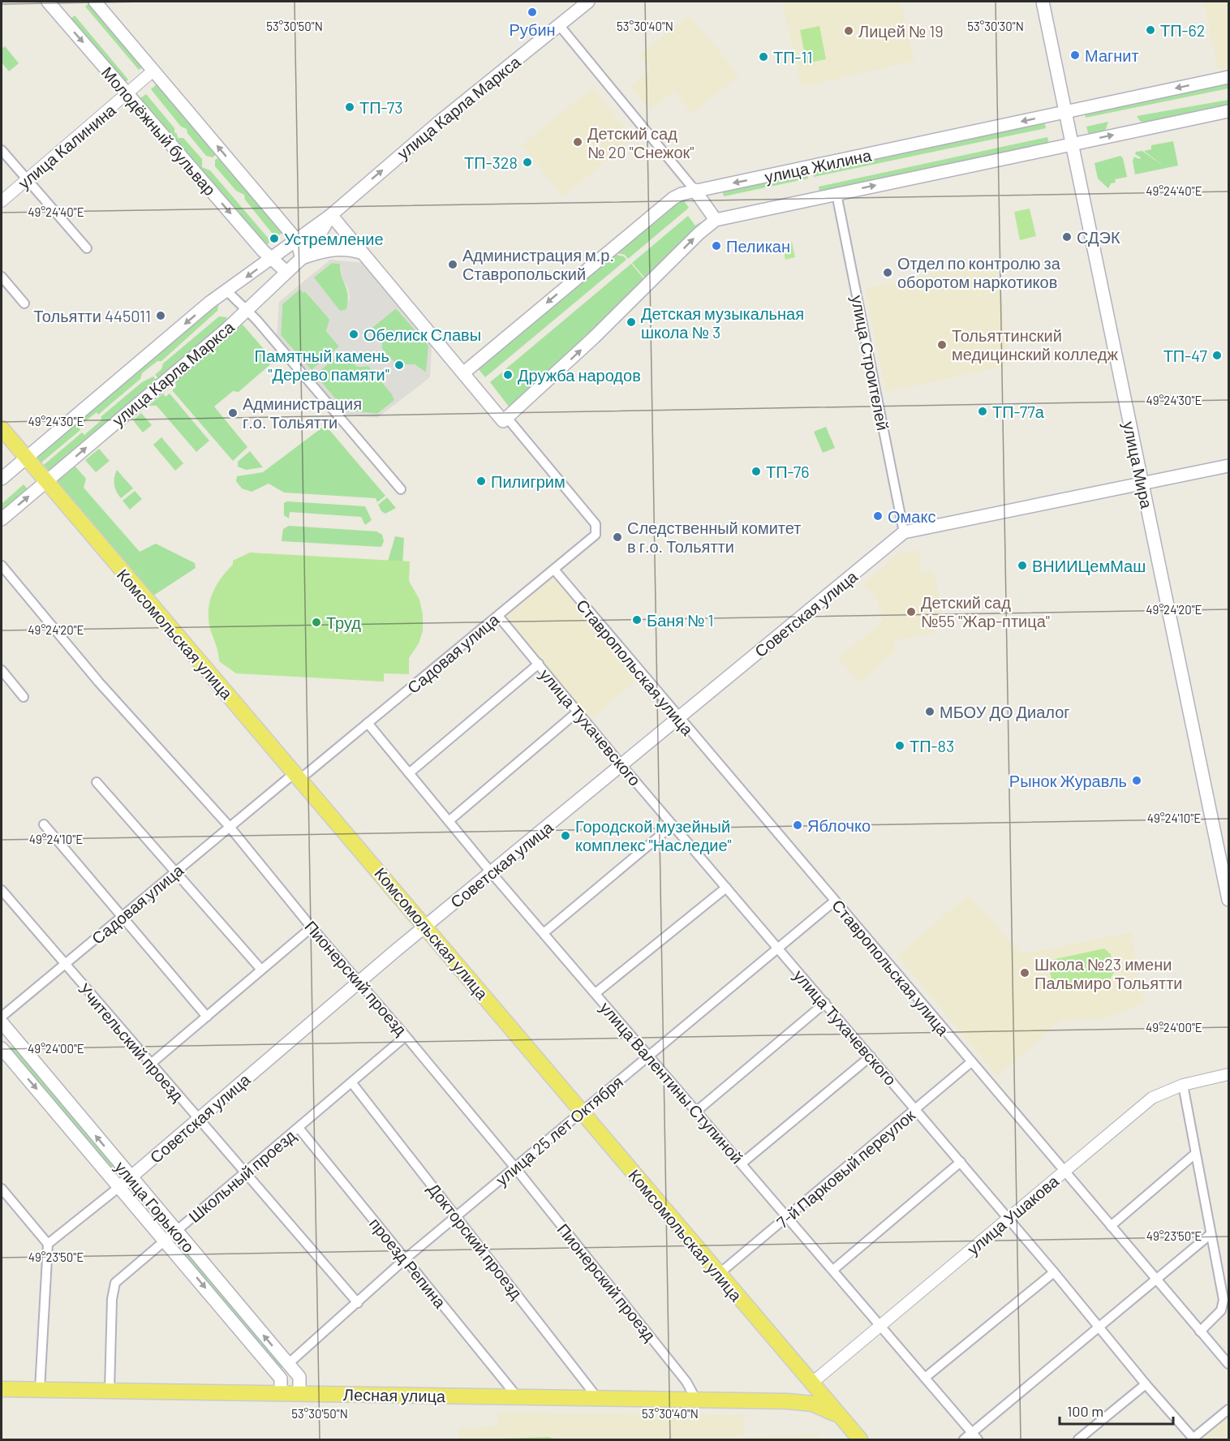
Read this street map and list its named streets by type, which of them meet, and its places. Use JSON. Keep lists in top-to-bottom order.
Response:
{
  "streets": {
    "main road": [
      "улица Карла Маркса",
      "Молодёжный бульвар",
      "улица Жилина",
      "улица Мира",
      "Советская улица",
      "Комсомольская улица",
      "улица Горького",
      "Лесная улица"
    ],
    "street": [
      "улица Калинина",
      "улица Строителей",
      "Садовая улица",
      "Ставропольская улица",
      "улица Тухачевского",
      "Пионерский проезд",
      "Учительский проезд",
      "улица Валентины Ступиной",
      "улица 25 лет Октября",
      "7-й Парковый переулок",
      "Школьный проезд",
      "улица Ушакова",
      "Докторский проезд",
      "проезд Репина"
    ]
  },
  "crossings": [
    ["улица Карла Маркса", "Молодёжный бульвар"],
    ["улица Карла Маркса", "Комсомольская улица"],
    ["Молодёжный бульвар", "улица Калинина"],
    ["улица Жилина", "улица Строителей"],
    ["улица Жилина", "улица Мира"],
    ["улица Жилина", "Садовая улица"],
    ["улица Строителей", "Советская улица"],
    ["улица Мира", "Советская улица"],
    ["Советская улица", "Комсомольская улица"],
    ["Советская улица", "Ставропольская улица"],
    ["Советская улица", "улица Тухачевского"],
    ["Советская улица", "Пионерский проезд"],
    ["Советская улица", "Учительский проезд"],
    ["Советская улица", "улица Валентины Ступиной"],
    ["Советская улица", "улица Горького"],
    ["Комсомольская улица", "Садовая улица"],
    ["Комсомольская улица", "улица 25 лет Октября"],
    ["Комсомольская улица", "7-й Парковый переулок"],
    ["Комсомольская улица", "улица Ушакова"],
    ["Комсомольская улица", "Лесная улица"],
    ["Садовая улица", "Ставропольская улица"],
    ["Садовая улица", "улица Тухачевского"],
    ["Садовая улица", "Пионерский проезд"],
    ["Садовая улица", "Учительский проезд"],
    ["Садовая улица", "улица Валентины Ступиной"],
    ["Ставропольская улица", "улица 25 лет Октября"],
    ["Ставропольская улица", "7-й Парковый переулок"],
    ["Ставропольская улица", "улица Ушакова"],
    ["улица Тухачевского", "улица 25 лет Октября"],
    ["улица Тухачевского", "7-й Парковый переулок"],
    ["улица Тухачевского", "улица Ушакова"],
    ["Пионерский проезд", "улица 25 лет Октября"],
    ["Пионерский проезд", "Школьный проезд"],
    ["Пионерский проезд", "Лесная улица"],
    ["Учительский проезд", "улица 25 лет Октября"],
    ["Учительский проезд", "Школьный проезд"],
    ["улица Валентины Ступиной", "улица 25 лет Октября"],
    ["улица Валентины Ступиной", "7-й Парковый переулок"],
    ["улица Валентины Ступиной", "улица Ушакова"],
    ["улица 25 лет Октября", "улица Горького"],
    ["улица 25 лет Октября", "Докторский проезд"],
    ["улица 25 лет Октября", "проезд Репина"],
    ["Школьный проезд", "улица Горького"],
    ["Школьный проезд", "Докторский проезд"],
    ["Школьный проезд", "проезд Репина"],
    ["Школьный проезд", "Лесная улица"],
    ["улица Горького", "Лесная улица"],
    ["Докторский проезд", "Лесная улица"],
    ["проезд Репина", "Лесная улица"]
  ],
  "places": [
    "Рубин",
    "ТП-62",
    "Лицей № 19",
    "Магнит",
    "ТП-11",
    "ТП-73",
    "Детский сад № 20 \"Снежок\"",
    "ТП-328",
    "СДЭК",
    "Устремление",
    "Пеликан",
    "Администрация м.р. Ставропольский",
    "Отдел по контролю за оборотом наркотиков",
    "Тольятти 445011",
    "Детская музыкальная школа № 3",
    "Обелиск Славы",
    "Тольяттинский медицинский колледж",
    "ТП-47",
    "Памятный камень \"Дерево памяти\"",
    "Дружба народов",
    "ТП-77а",
    "Администрация г.о. Тольятти",
    "ТП-76",
    "Пилигрим",
    "Омакс",
    "Следственный комитет в г.о. Тольятти",
    "ВНИИЦемМаш",
    "Детский сад №55 \"Жар-птица\"",
    "Баня № 1",
    "Труд",
    "МБОУ ДО Диалог",
    "ТП-83",
    "Рынок Журавль",
    "Яблочко",
    "Городской музейный комплекс \"Наследие\"",
    "Школа №23 имени Пальмиро Тольятти"
  ],
  "scale_bar": "100 m",
  "coordinates": [
    "53°30'50\"N",
    "53°30'40\"N",
    "53°30'30\"N",
    "49°24'40\"E",
    "49°24'30\"E",
    "49°24'20\"E",
    "49°24'10\"E",
    "49°24'00\"E",
    "49°23'50\"E"
  ]
}
